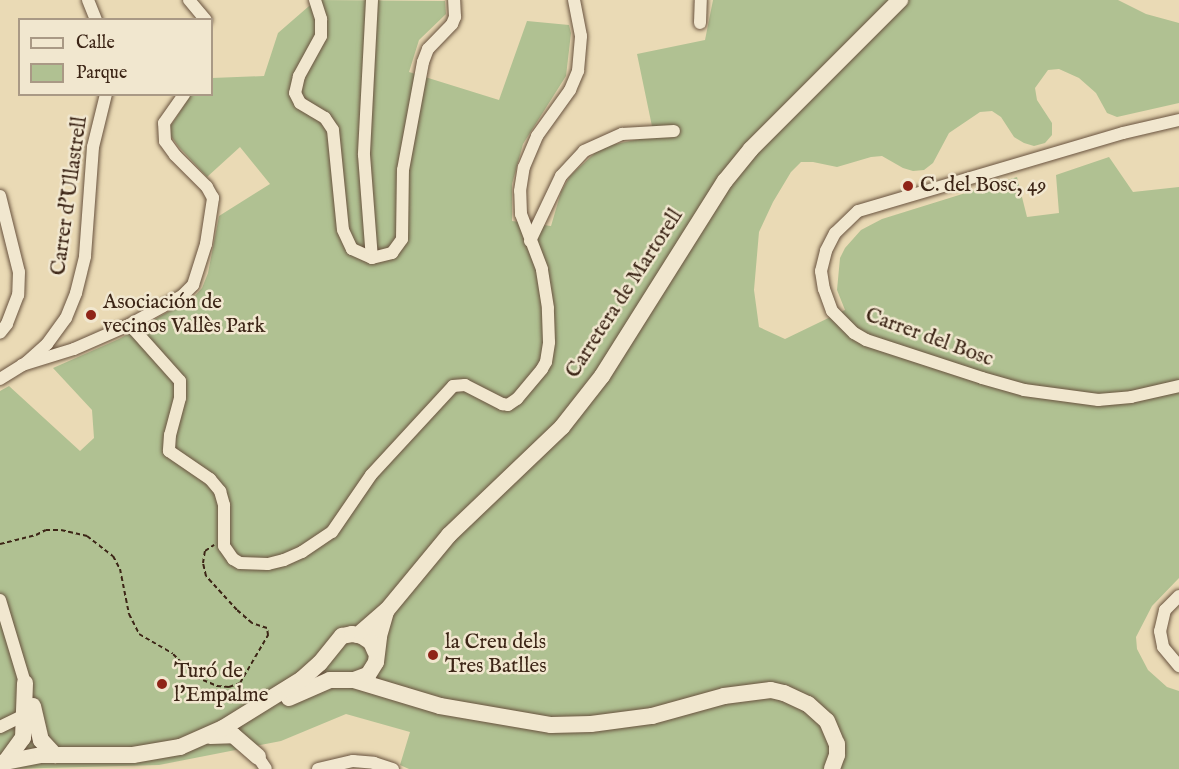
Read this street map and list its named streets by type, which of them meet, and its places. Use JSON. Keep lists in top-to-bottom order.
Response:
{
  "streets": {
    "main road": ["Carretera de Martorell"],
    "street": ["Carrer d'Ullastrell", "Carrer del Bosc"]
  },
  "places": [
    "C. del Bosc, 49",
    "Asociación de vecinos Vallès Park",
    "la Creu dels Tres Batlles",
    "Turó de l'Empalme"
  ],
  "legend": ["Calle", "Parque"]
}
